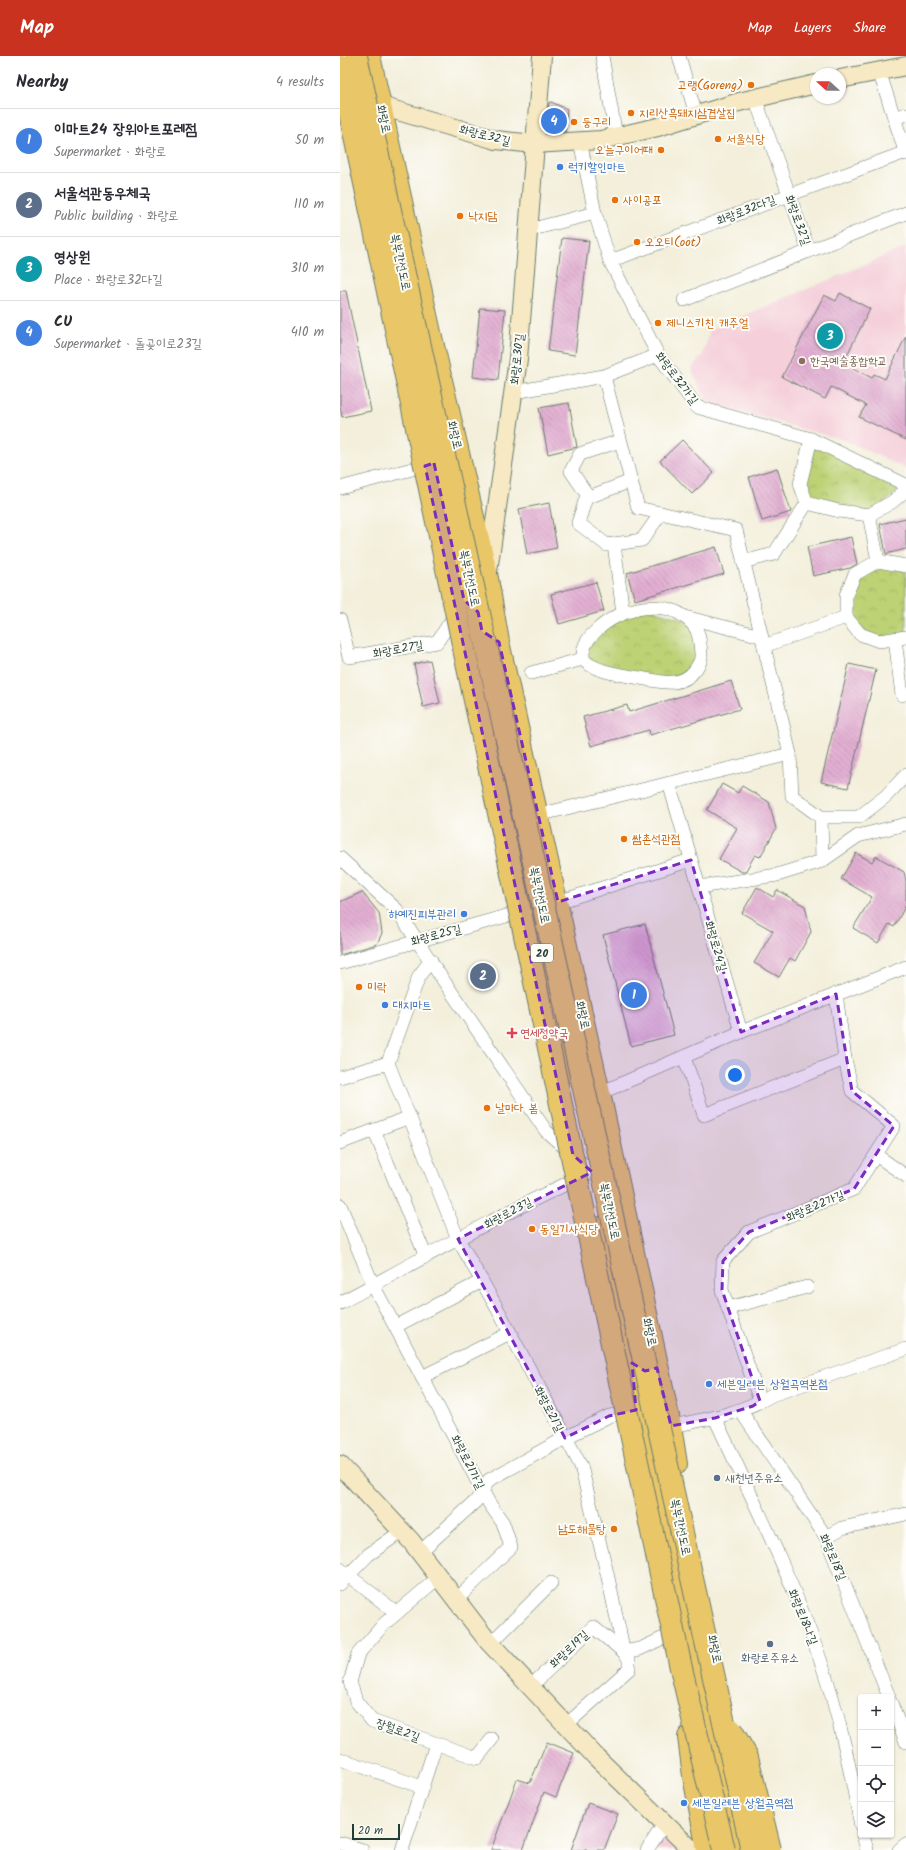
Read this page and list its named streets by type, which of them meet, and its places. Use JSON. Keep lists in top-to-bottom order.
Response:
{
  "streets": {
    "highway": ["북부간선도로"],
    "main road": ["화랑로", "20"],
    "street": [
      "화랑로32길",
      "화랑로32다길",
      "화랑로30길",
      "화랑로32가길",
      "화랑로27길",
      "화랑로25길",
      "화랑로24길",
      "화랑로22가길",
      "화랑로23길",
      "화랑로21길",
      "화랑로21가길",
      "화랑로18길",
      "화랑로18나길",
      "화랑로19길",
      "장월로2길"
    ]
  },
  "crossings": [
    ["화랑로", "화랑로32길"],
    ["화랑로", "북부간선도로"],
    ["화랑로", "화랑로30길"],
    ["화랑로", "화랑로27길"],
    ["화랑로", "화랑로25길"],
    ["화랑로", "화랑로23길"],
    ["화랑로32길", "화랑로32다길"],
    ["화랑로32길", "화랑로30길"],
    ["화랑로32길", "화랑로32가길"],
    ["화랑로32다길", "화랑로32가길"],
    ["화랑로23길", "화랑로21길"],
    ["화랑로23길", "화랑로21가길"],
    ["화랑로21길", "화랑로19길"]
  ],
  "places": {
    "other": [
      "고랭(Goreng)",
      "지리산흑돼지삼겹살집",
      "둥구리",
      "서울식당",
      "오늘구이어때",
      "럭키할인마트",
      "사이공포",
      "낙지담",
      "오오티(oot)",
      "제니스키친 캐주얼",
      "한국예술종합학교",
      "쌈촌석관점",
      "하예진피부관리",
      "미락",
      "대지마트",
      "날마다 봄",
      "동일기사식당",
      "세븐일레븐 상월곡역본점",
      "새천년주유소",
      "남도해물탕",
      "화랑로주유소",
      "세븐일레븐 상월곡역점"
    ],
    "health": ["연세정약국"]
  },
  "scale_bar": "20 m",
  "north": "left",
  "page": {
    "header": "Map",
    "nav": ["Map", "Layers", "Share"],
    "heading": ["Nearby", "4 results"],
    "pins": [
      "4",
      "3",
      "2",
      "1"
    ],
    "list": [
      {
        "mark": "1",
        "name": "이마트24 장위아트포레점",
        "note": "Supermarket · 화랑로",
        "value": "50 m"
      },
      {
        "mark": "2",
        "name": "서울석관동우체국",
        "note": "Public building · 화랑로",
        "value": "110 m"
      },
      {
        "mark": "3",
        "name": "영상원",
        "note": "Place · 화랑로32다길",
        "value": "310 m"
      },
      {
        "mark": "4",
        "name": "CU",
        "note": "Supermarket · 돌곶이로23길",
        "value": "410 m"
      }
    ],
    "map_buttons": ["+", "−"],
    "scale": "20 m"
  }
}
